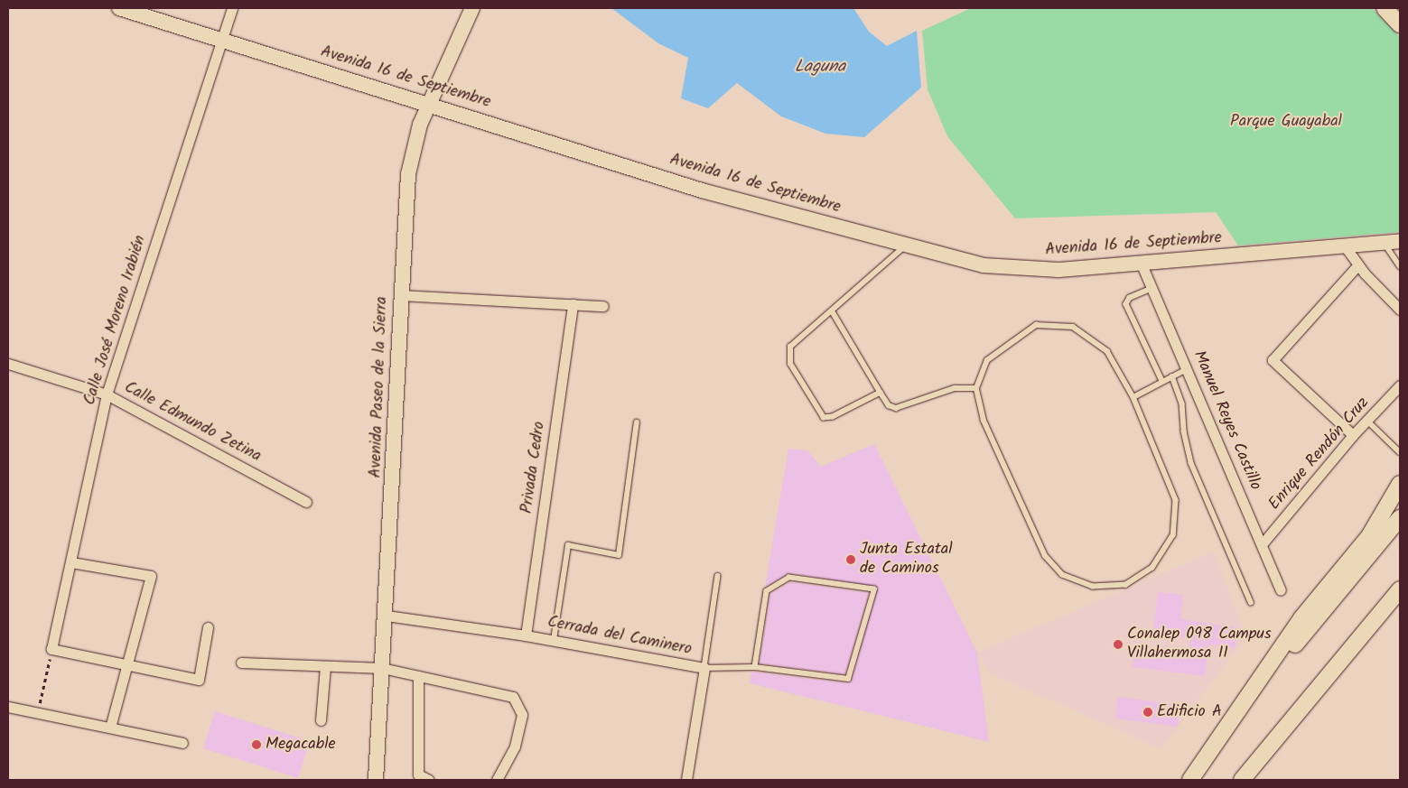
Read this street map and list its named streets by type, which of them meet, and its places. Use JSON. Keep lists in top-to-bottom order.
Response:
{
  "streets": {
    "main road": ["Avenida 16 de Septiembre", "Avenida Paseo de la Sierra"],
    "street": [
      "Calle José Moreno Irabién",
      "Manuel Reyes Castillo",
      "Calle Edmundo Zetina",
      "Enrique Rendón Cruz",
      "Privada Cedro",
      "Cerrada del Caminero"
    ]
  },
  "crossings": [
    ["Avenida 16 de Septiembre", "Calle José Moreno Irabién"],
    ["Avenida 16 de Septiembre", "Avenida Paseo de la Sierra"],
    ["Avenida 16 de Septiembre", "Manuel Reyes Castillo"],
    ["Calle José Moreno Irabién", "Calle Edmundo Zetina"],
    ["Avenida Paseo de la Sierra", "Cerrada del Caminero"],
    ["Manuel Reyes Castillo", "Enrique Rendón Cruz"],
    ["Privada Cedro", "Cerrada del Caminero"]
  ],
  "water": ["Laguna"],
  "parks": ["Parque Guayabal"],
  "places": [
    "Junta Estatal de Caminos",
    "Conalep 098 Campus Villahermosa II",
    "Edificio A",
    "Megacable"
  ]
}
